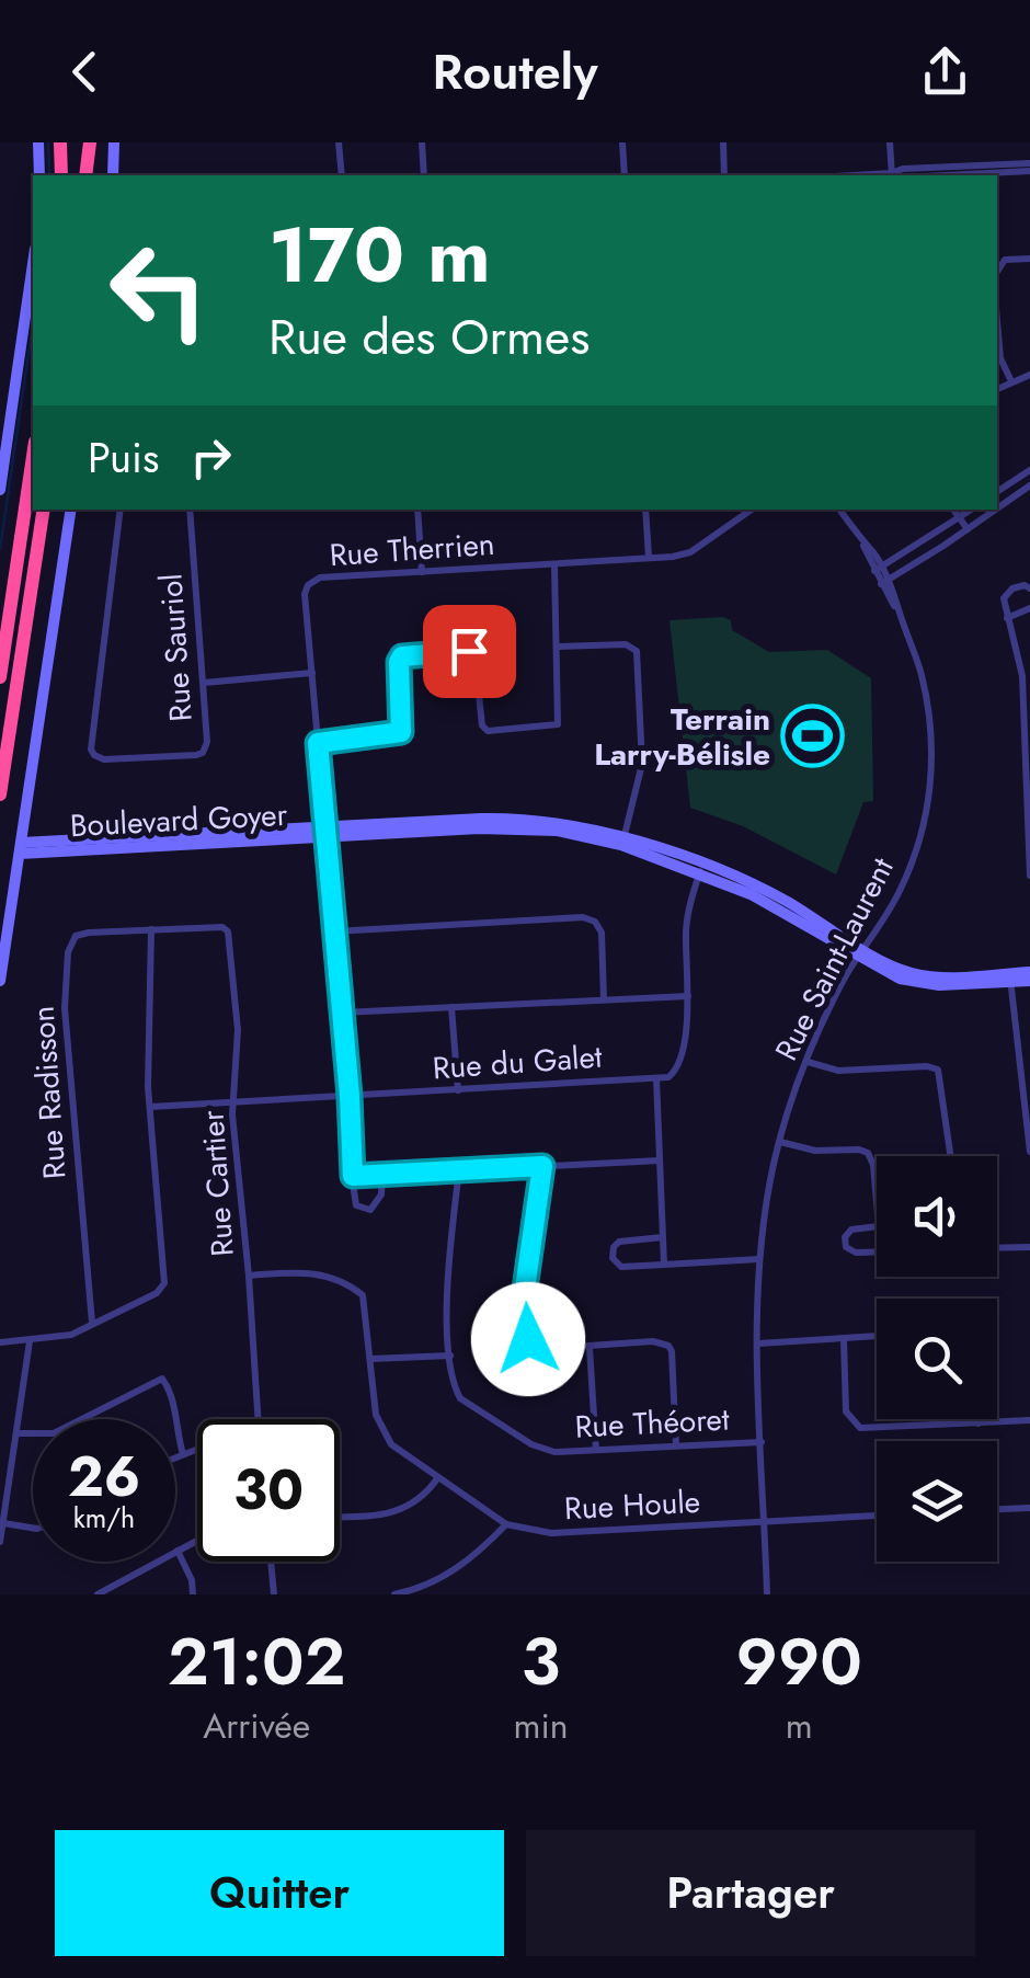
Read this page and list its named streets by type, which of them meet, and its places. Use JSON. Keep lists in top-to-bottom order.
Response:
{
  "streets": {
    "street": [
      "Rue Therrien",
      "Rue Sauriol",
      "Boulevard Goyer",
      "Rue Saint-Laurent",
      "Rue du Galet",
      "Rue Radisson",
      "Rue Cartier",
      "Rue Théoret",
      "Rue Houle"
    ]
  },
  "crossings": [
    ["Rue Therrien", "Boulevard Goyer"],
    ["Rue Therrien", "Rue du Galet"],
    ["Boulevard Goyer", "Rue Saint-Laurent"],
    ["Rue Saint-Laurent", "Rue Théoret"],
    ["Rue Saint-Laurent", "Rue Houle"],
    ["Rue du Galet", "Rue Cartier"],
    ["Rue Radisson", "Rue Cartier"]
  ],
  "places": {
    "sports": ["Terrain Larry-Bélisle"]
  },
  "page": {
    "header": "Routely",
    "turn": ["170 m", "Rue des Ormes"],
    "then": "Puis",
    "speed": "26 km/h",
    "limit": "30",
    "eta": [
      "21:02",
      "Arrivée",
      "3",
      "min",
      "990",
      "m"
    ],
    "buttons": ["Quitter", "Partager"]
  }
}
